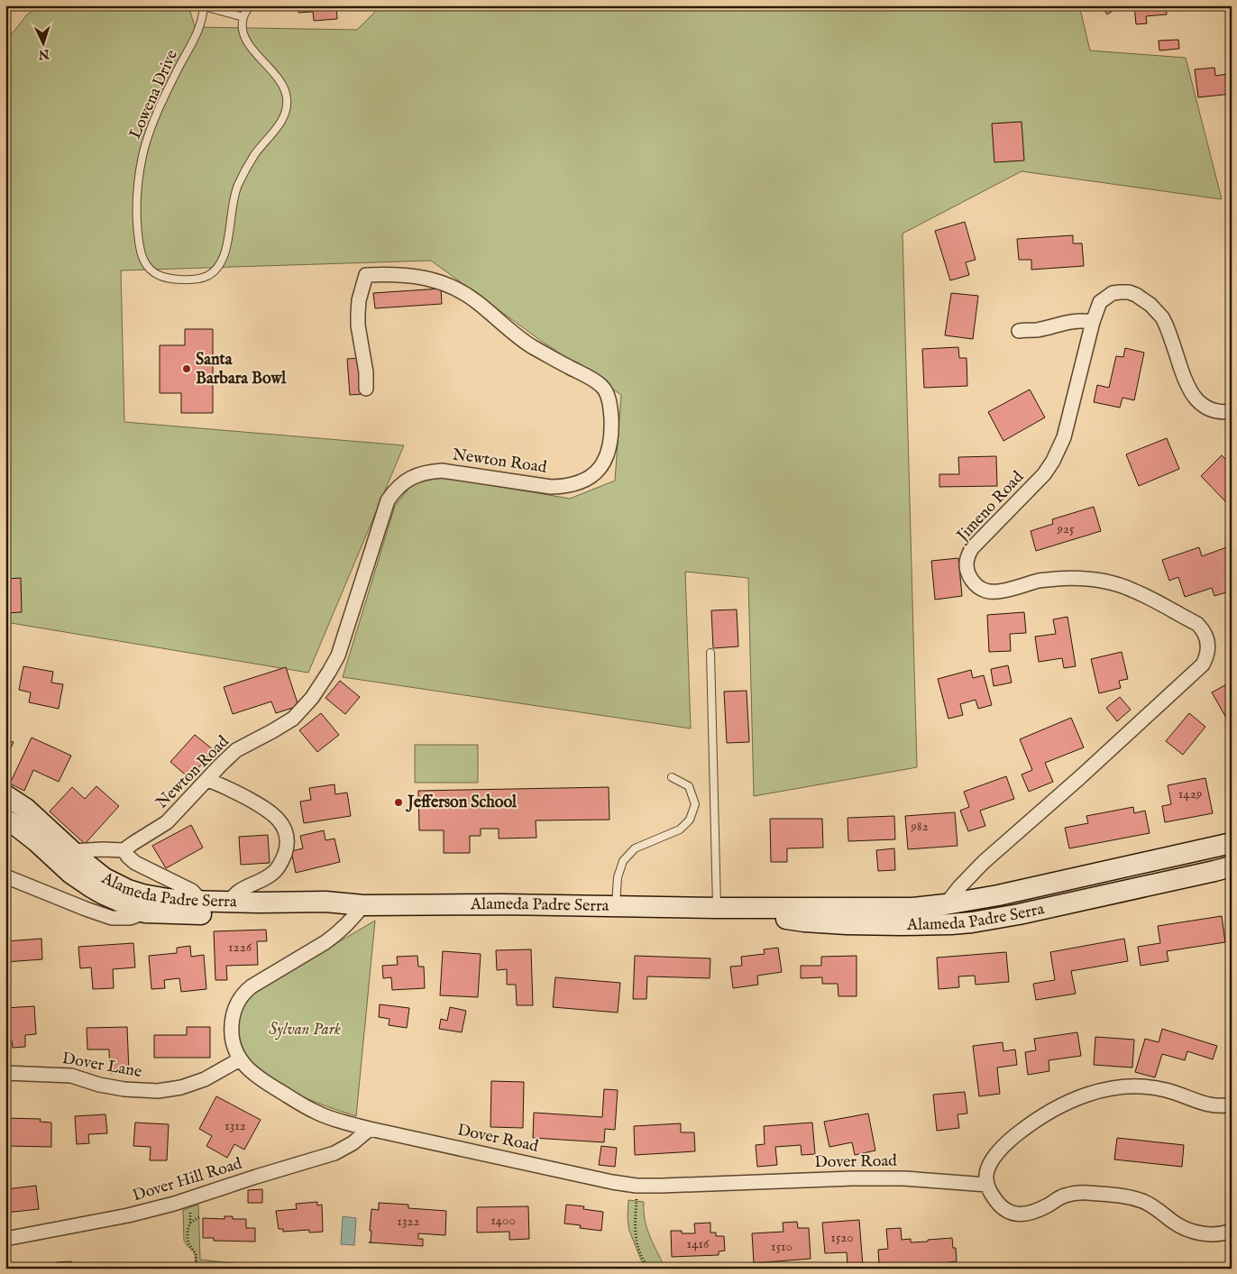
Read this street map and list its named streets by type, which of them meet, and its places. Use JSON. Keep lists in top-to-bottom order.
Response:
{
  "streets": {
    "street": [
      "Newton Road",
      "Jimeno Road",
      "Alameda Padre Serra",
      "Dover Lane",
      "Dover Road",
      "Dover Hill Road"
    ],
    "lane": ["Lowena Drive"]
  },
  "crossings": [
    ["Jimeno Road", "Alameda Padre Serra"],
    ["Alameda Padre Serra", "Dover Road"],
    ["Dover Lane", "Dover Road"],
    ["Dover Road", "Dover Hill Road"]
  ],
  "parks": ["Sylvan Park"],
  "places": ["Santa Barbara Bowl", "Jefferson School"],
  "house_numbers": [
    "925",
    "1429",
    "982",
    "1226",
    "1312",
    "1400",
    "1322",
    "1520",
    "1416",
    "1510"
  ],
  "north": "bottom"
}
